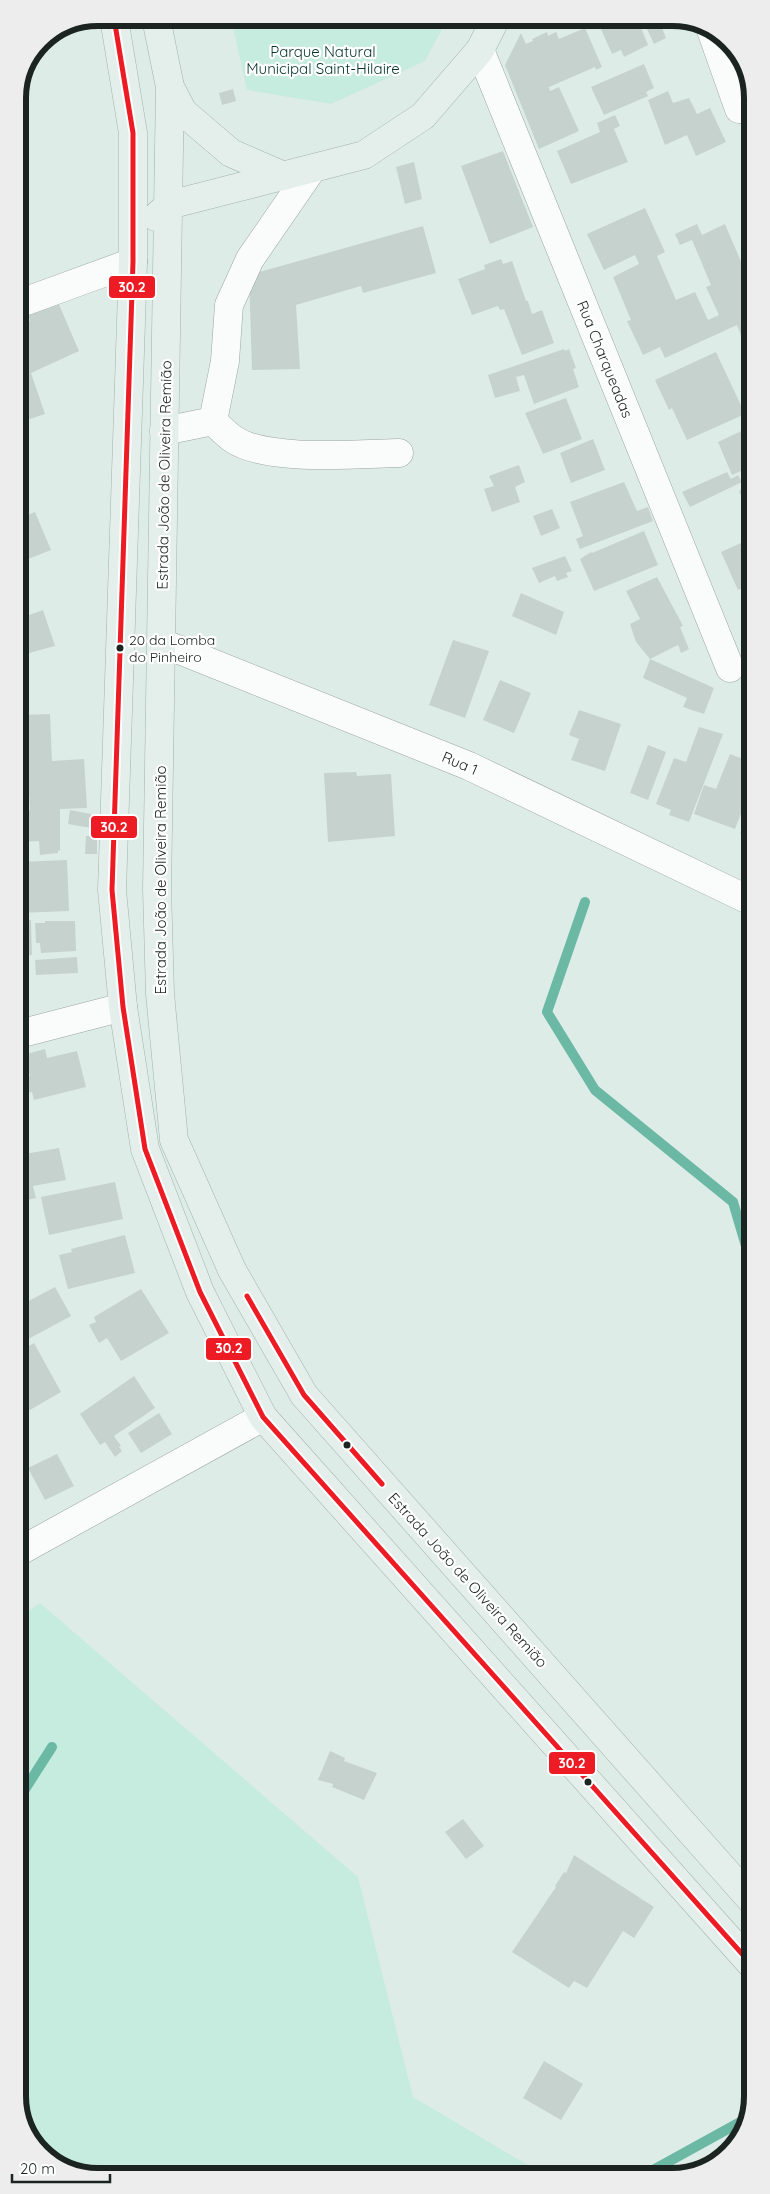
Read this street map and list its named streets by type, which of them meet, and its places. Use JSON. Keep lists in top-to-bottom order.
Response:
{
  "streets": {
    "main road": ["Estrada João de Oliveira Remião"],
    "street": ["Rua Charqueadas", "Rua 1"]
  },
  "crossings": [
    ["Estrada João de Oliveira Remião", "Rua 1"]
  ],
  "parks": ["Parque Natural Municipal Saint-Hilaire"],
  "places": ["20 da Lomba do Pinheiro"],
  "lines": ["transit line 30.2"],
  "scale_bar": "20 m"
}
